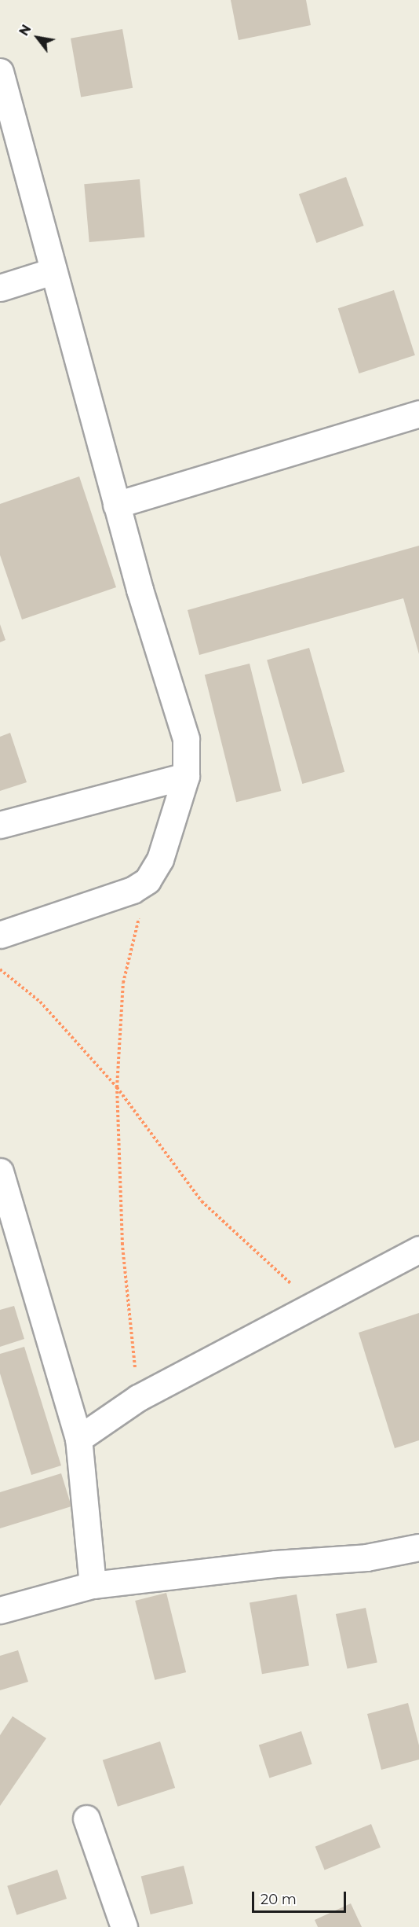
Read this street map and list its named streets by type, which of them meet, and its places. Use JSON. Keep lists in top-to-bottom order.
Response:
{
  "scale_bar": "20 m",
  "north": "top left"
}
